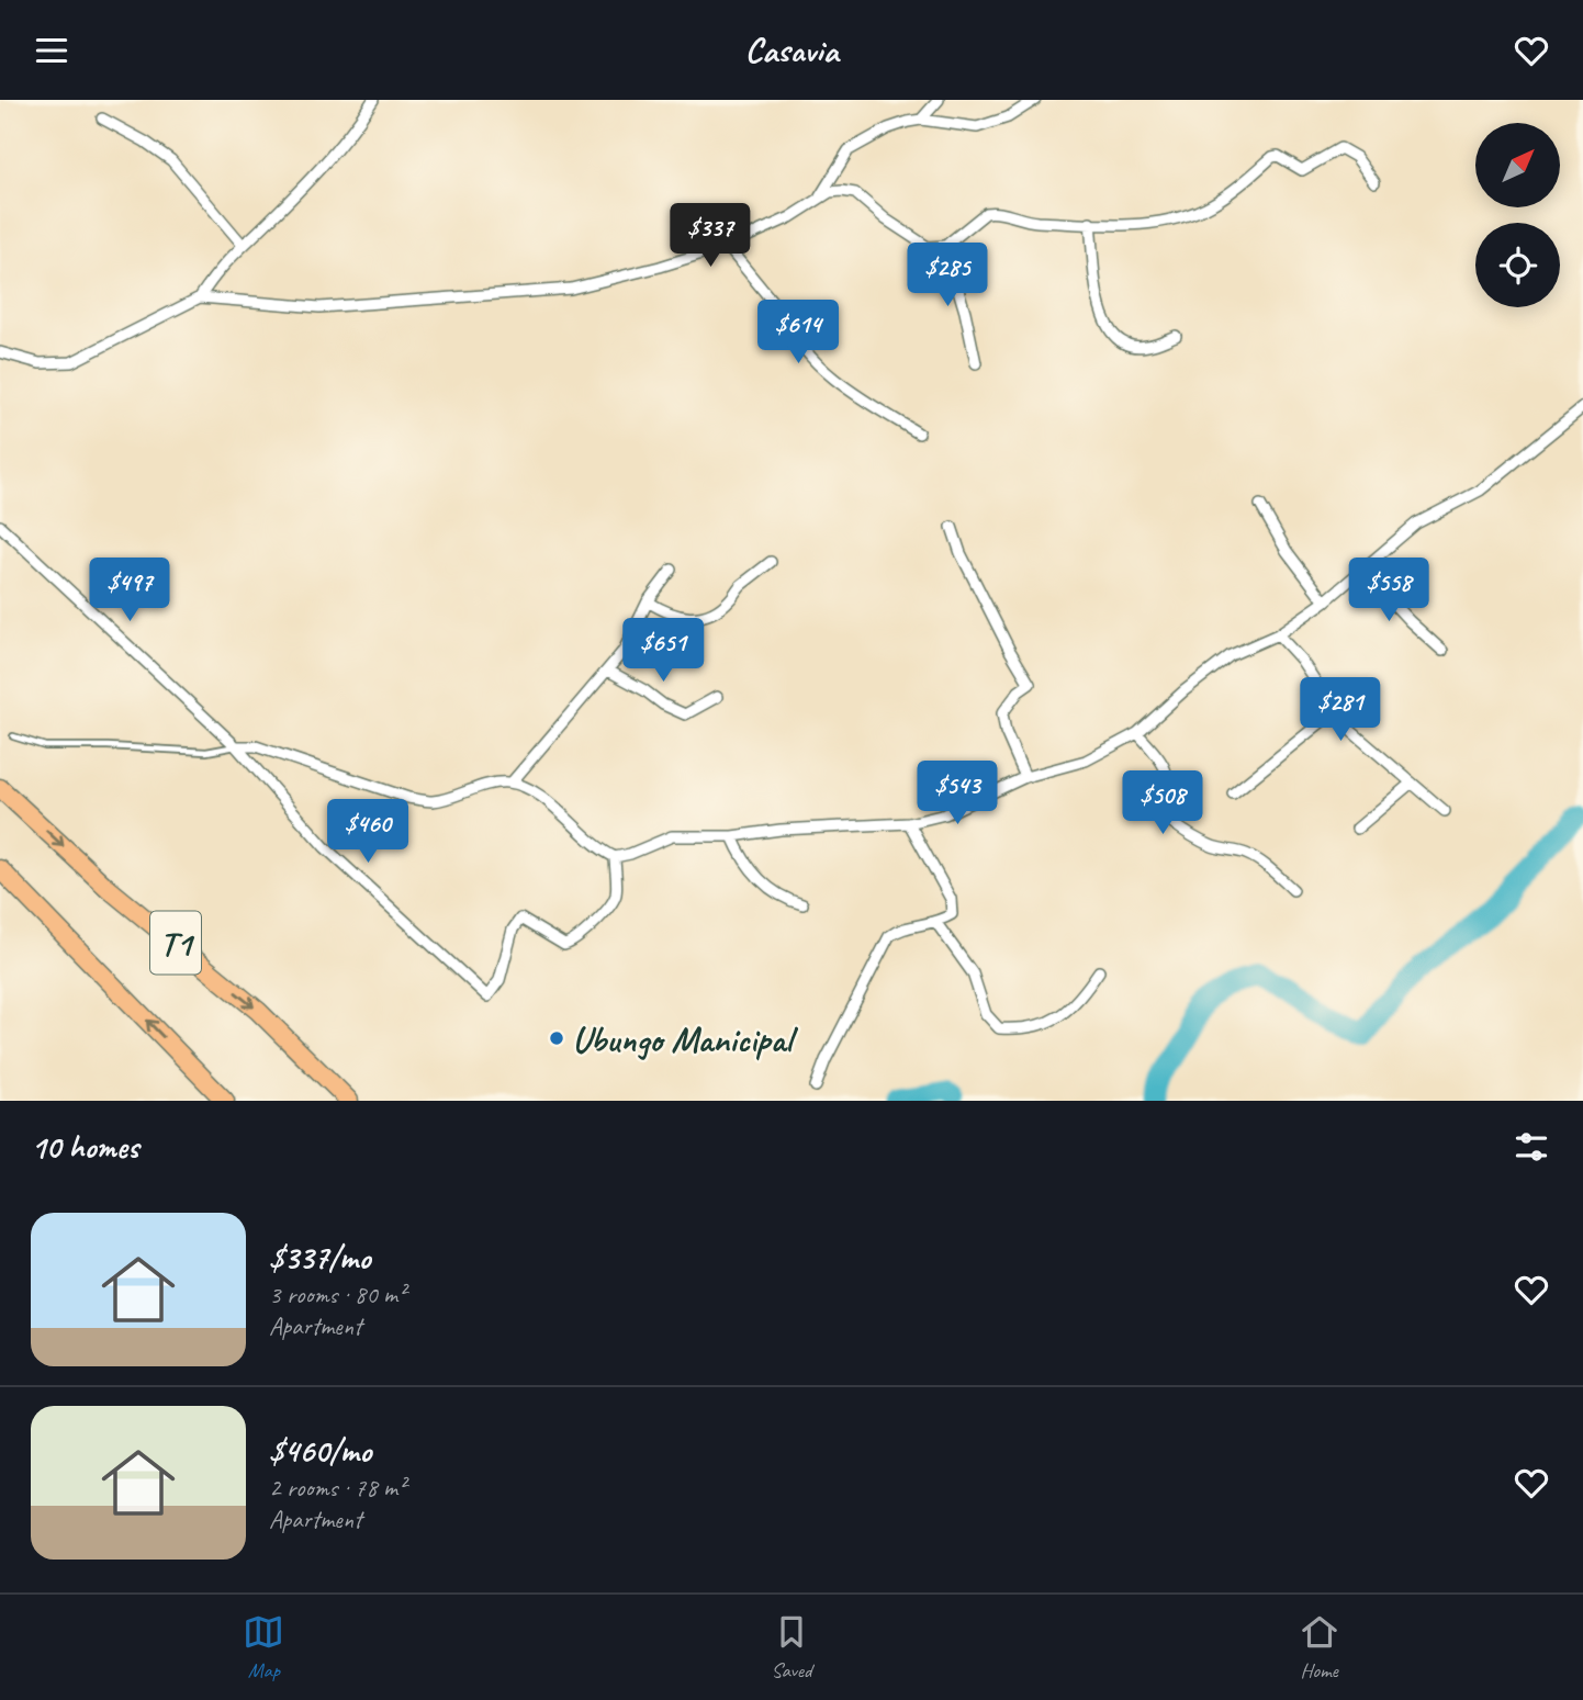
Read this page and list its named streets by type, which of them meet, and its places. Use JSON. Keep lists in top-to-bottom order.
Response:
{
  "streets": {
    "highway": ["T1"]
  },
  "places": ["Ubungo Manicipal"],
  "north": "top right",
  "page": {
    "header": "Casavia",
    "price": [
      "$337",
      "$285",
      "$614",
      "$497",
      "$558",
      "$651",
      "$281",
      "$543",
      "$508",
      "$460"
    ],
    "heading": "10 homes",
    "list": [
      {
        "name": "$337/mo",
        "note": "3 rooms · 80 m² · Apartment"
      },
      {
        "name": "$460/mo",
        "note": "2 rooms · 78 m² · Apartment"
      }
    ],
    "tabs": ["Map", "Saved", "Home"]
  }
}
